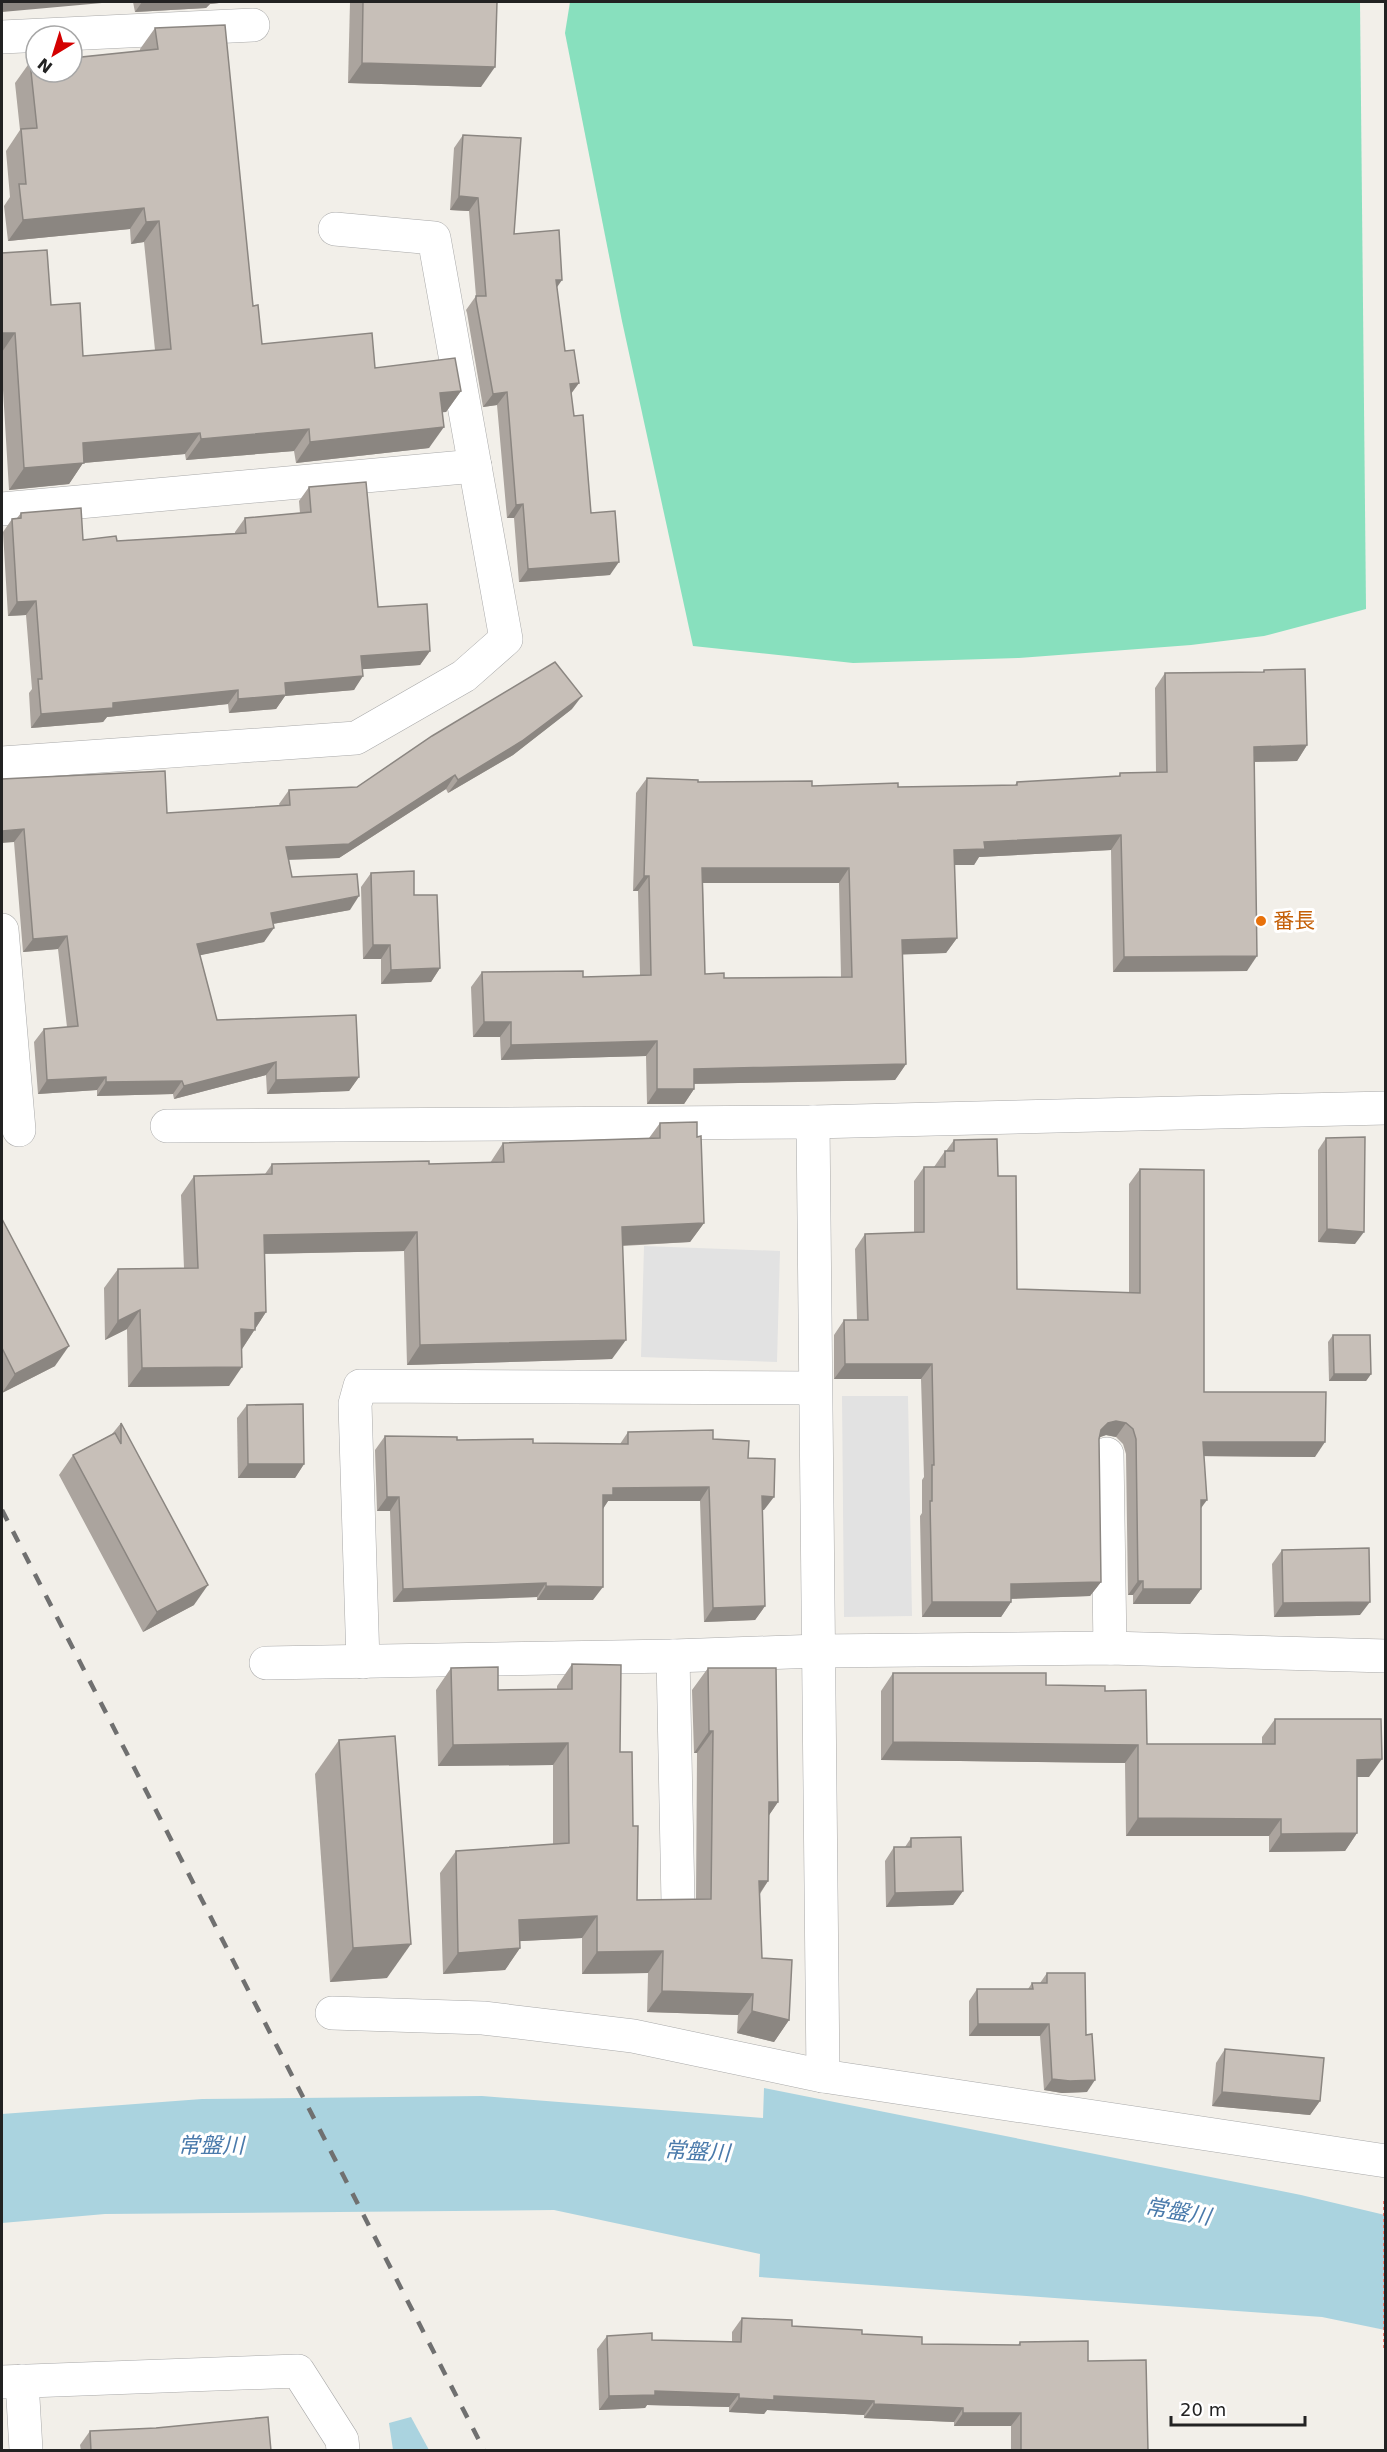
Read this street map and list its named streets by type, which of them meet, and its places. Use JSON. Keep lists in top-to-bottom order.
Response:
{
  "water": ["常盤川"],
  "places": ["番長"],
  "scale_bar": "20 m",
  "north": "bottom left"
}
